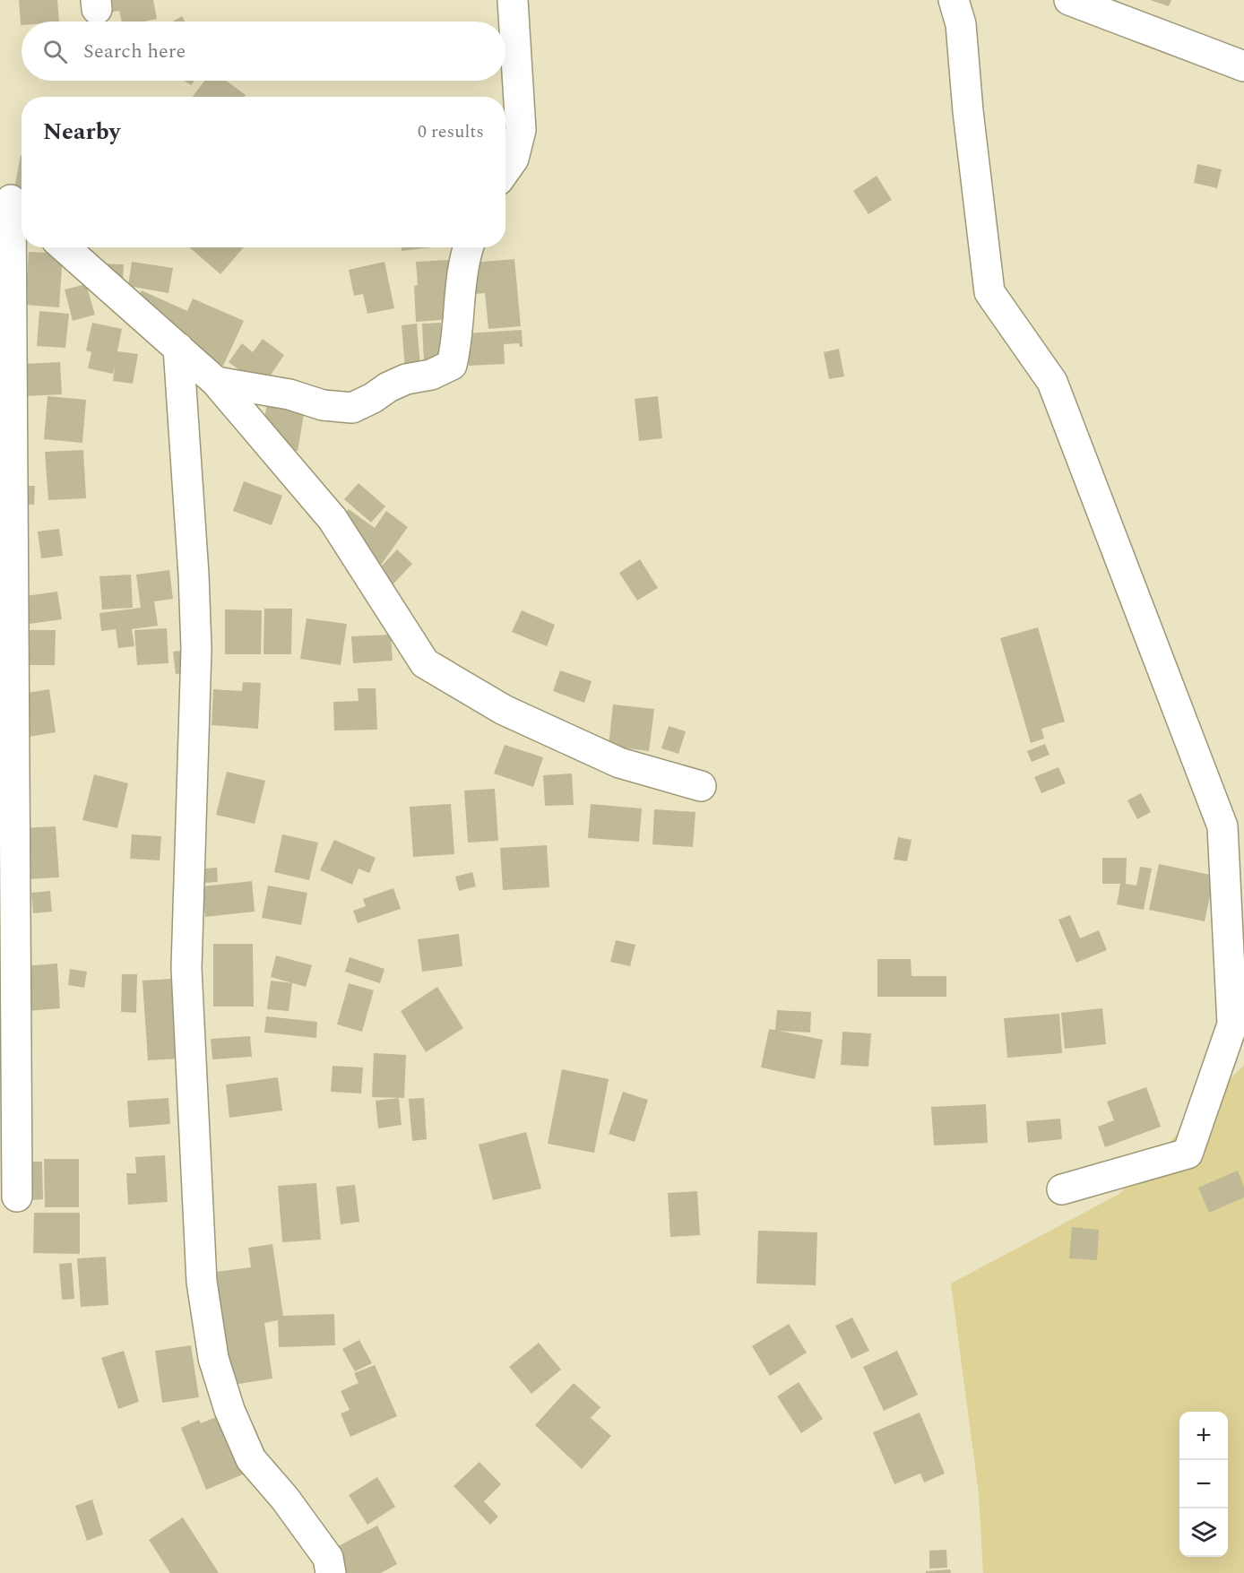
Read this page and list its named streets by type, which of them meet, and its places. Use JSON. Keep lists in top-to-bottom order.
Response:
{
  "page": {
    "search": "Search here",
    "heading": ["Nearby", "0 results"],
    "map_buttons": ["+", "−"]
  }
}
